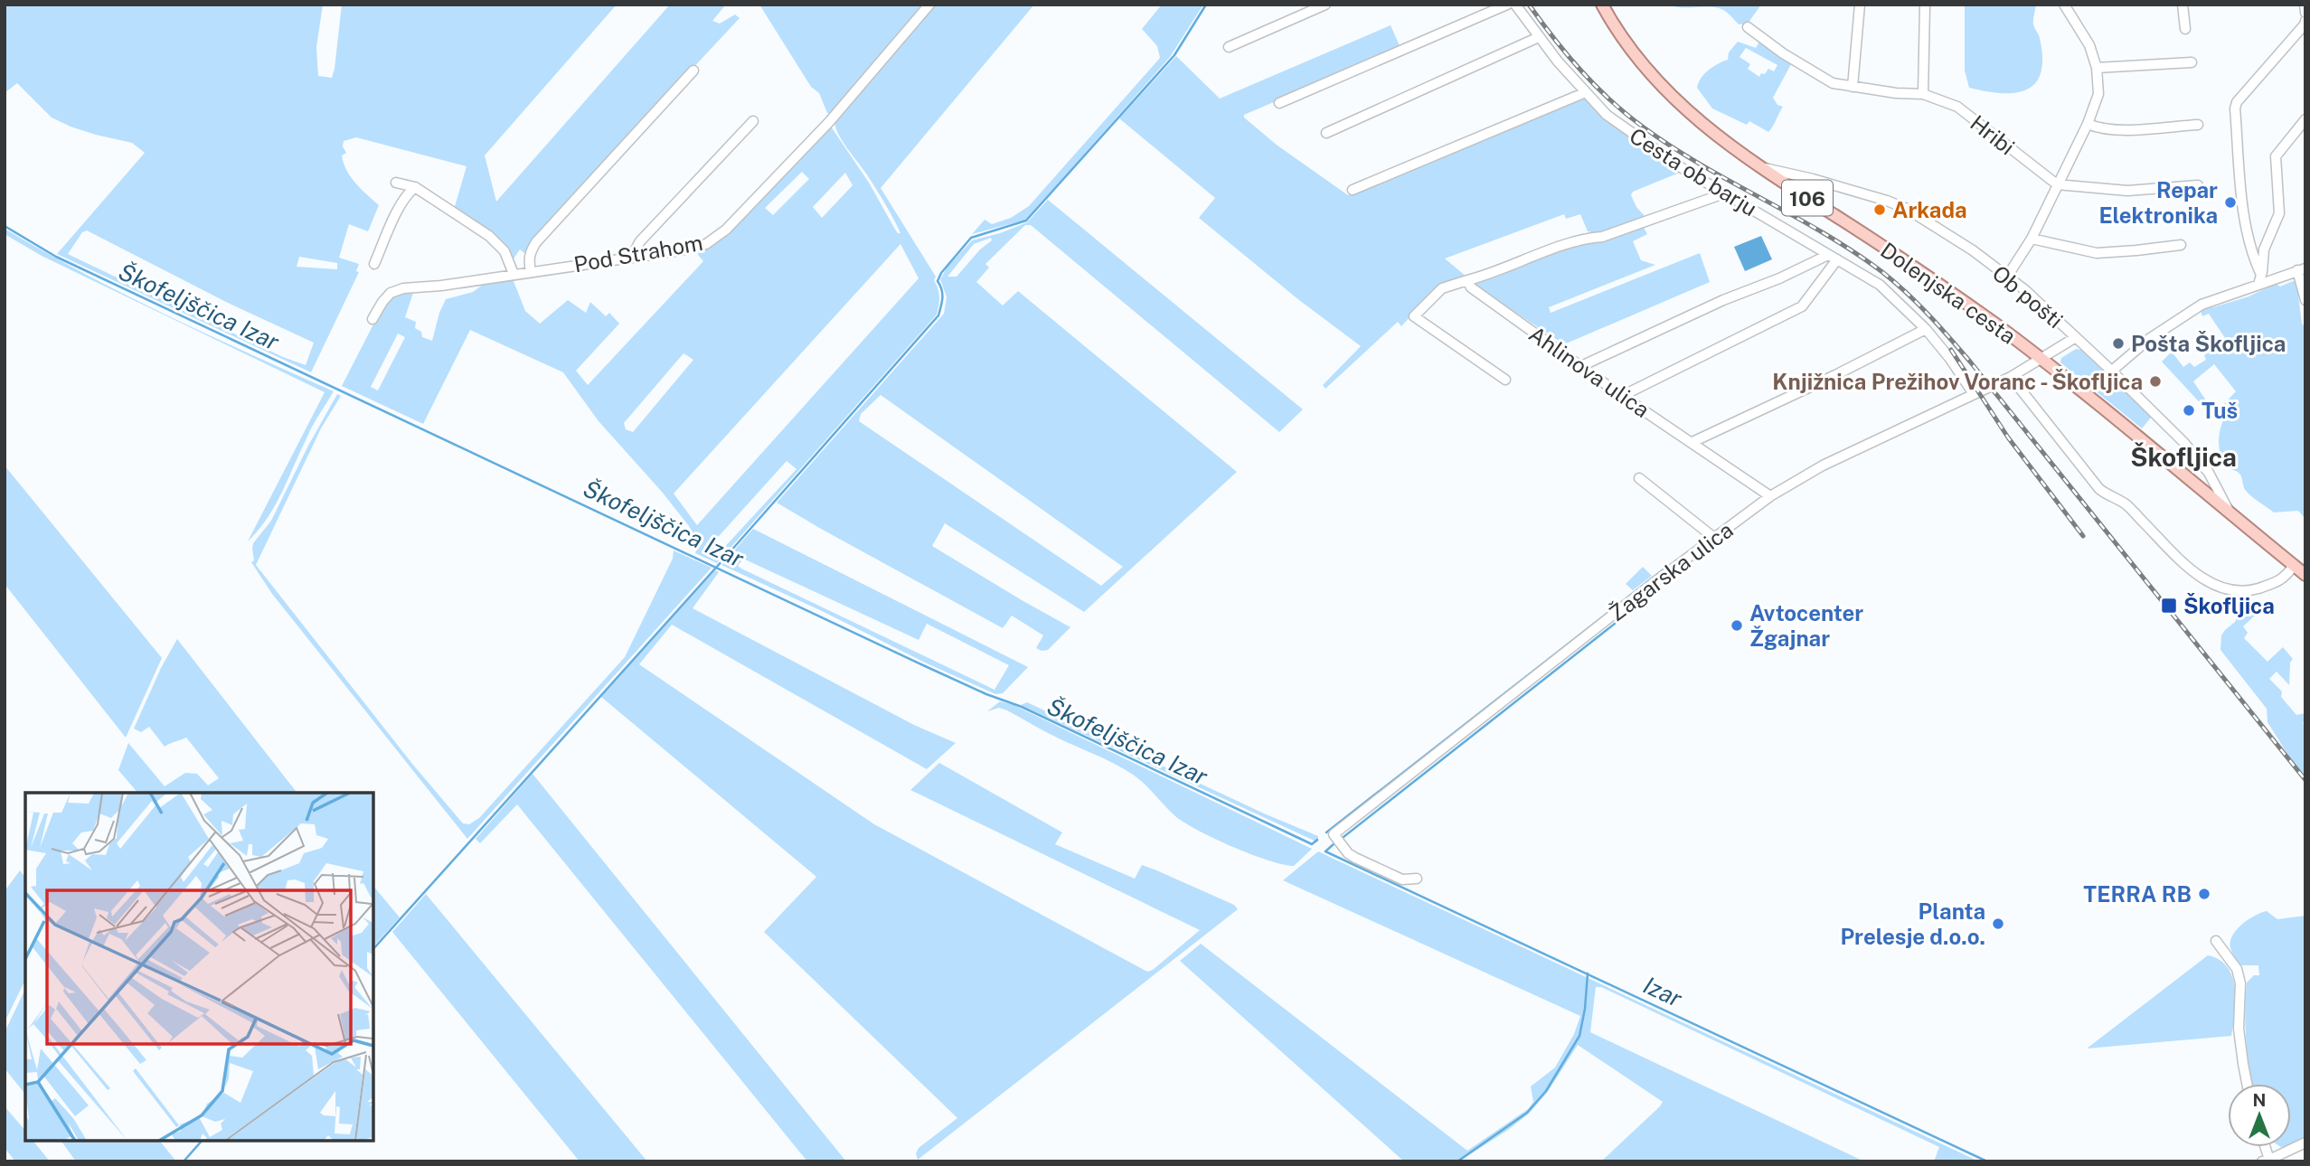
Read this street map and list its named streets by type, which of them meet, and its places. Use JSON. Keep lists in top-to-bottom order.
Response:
{
  "streets": {
    "main road": ["106", "Dolenjska cesta"],
    "street": [
      "Hribi",
      "Cesta ob barju",
      "Pod Strahom",
      "Ob pošti",
      "Ahlinova ulica",
      "Žagarska ulica"
    ]
  },
  "crossings": [
    ["Cesta ob barju", "Žagarska ulica"],
    ["Dolenjska cesta", "Ob pošti"],
    ["Dolenjska cesta", "Žagarska ulica"],
    ["Ob pošti", "Žagarska ulica"],
    ["Ahlinova ulica", "Žagarska ulica"]
  ],
  "districts": ["Škofljica"],
  "water": ["Škofeljščica Izar", "Izar"],
  "places": {
    "other": [
      "Repar Elektronika",
      "Arkada",
      "Pošta Škofljica",
      "Knjižnica Prežihov Voranc - Škofljica",
      "Tuš",
      "Avtocenter Žgajnar",
      "TERRA RB",
      "Planta Prelesje d.o.o."
    ],
    "transit": ["Škofljica"]
  },
  "north": "top"
}
